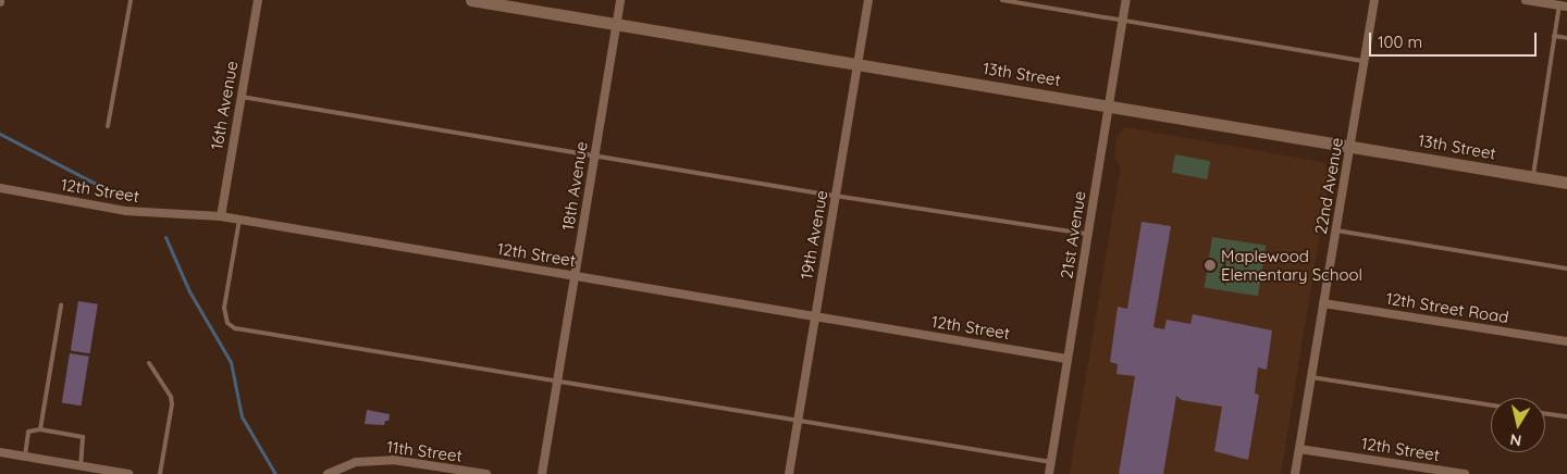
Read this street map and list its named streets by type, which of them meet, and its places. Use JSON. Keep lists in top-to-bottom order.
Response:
{
  "streets": {
    "street": [
      "13th Street",
      "16th Avenue",
      "18th Avenue",
      "22nd Avenue",
      "12th Street",
      "19th Avenue",
      "21st Avenue",
      "12th Street Road",
      "11th Street"
    ]
  },
  "crossings": [
    ["13th Street", "18th Avenue"],
    ["13th Street", "22nd Avenue"],
    ["13th Street", "19th Avenue"],
    ["13th Street", "21st Avenue"],
    ["16th Avenue", "12th Street"],
    ["18th Avenue", "12th Street"],
    ["22nd Avenue", "12th Street"],
    ["22nd Avenue", "12th Street Road"],
    ["12th Street", "19th Avenue"],
    ["12th Street", "21st Avenue"]
  ],
  "places": ["Maplewood Elementary School"],
  "scale_bar": "100 m",
  "north": "bottom"
}
